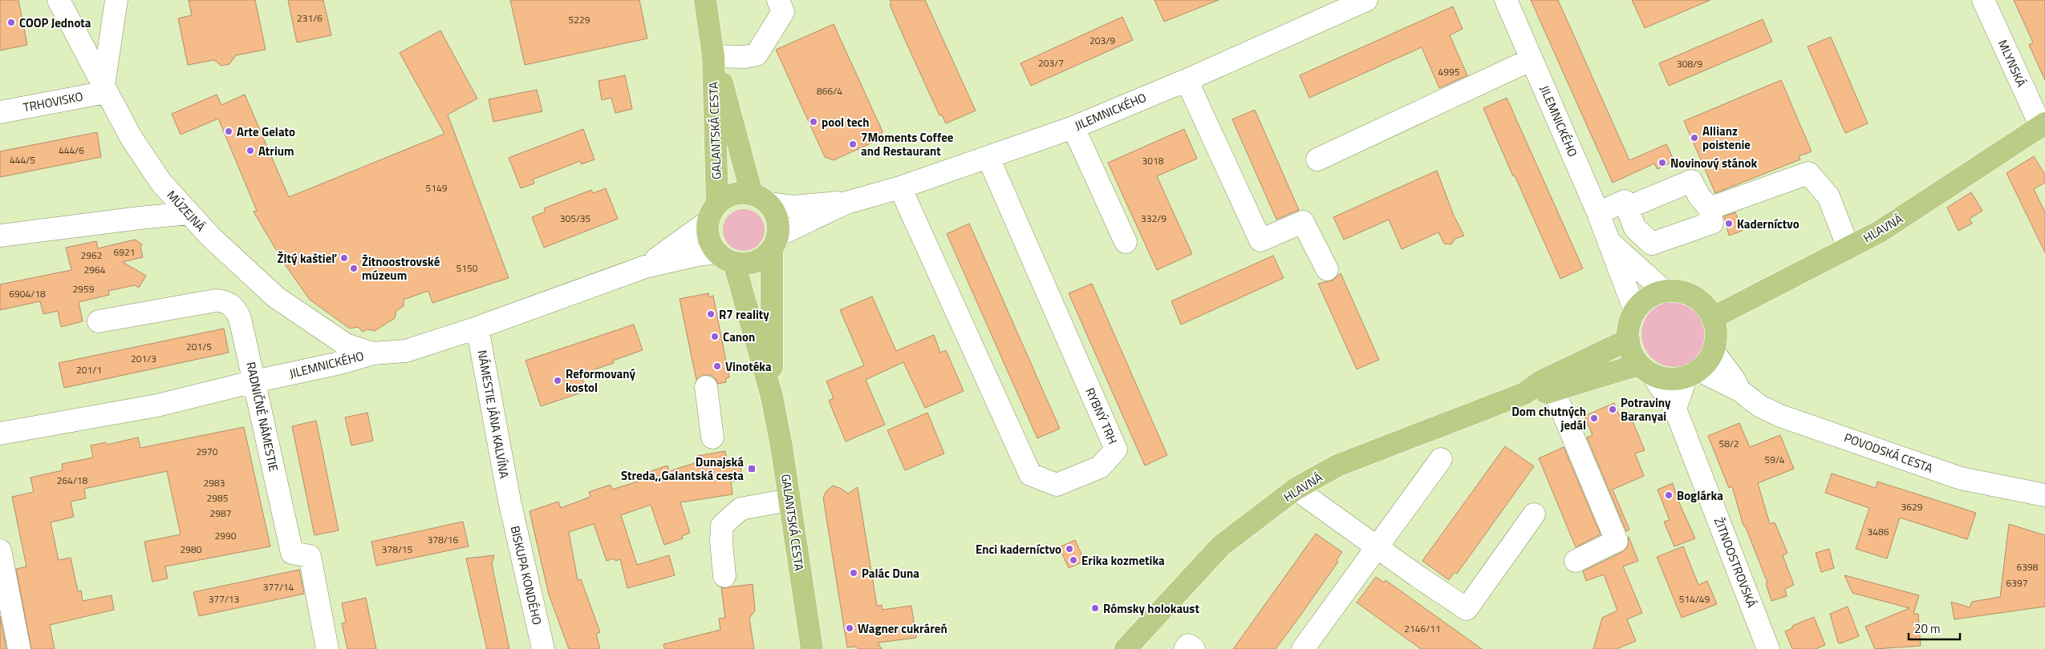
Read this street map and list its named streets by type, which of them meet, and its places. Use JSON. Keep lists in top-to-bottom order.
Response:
{
  "streets": {
    "main road": ["GALANTSKÁ CESTA", "HLAVNÁ"],
    "street": [
      "MLYNSKÁ",
      "TRHOVISKO",
      "JILEMNICKÉHO",
      "MÚZEJNÁ",
      "NÁMESTIE JÁNA KALVÍNA",
      "RYBNÝ TRH",
      "RADNIČNÉ NÁMESTIE",
      "POVODSKÁ CESTA",
      "ŽITNOOSTROVSKÁ",
      "BISKUPA KONDÉHO"
    ]
  },
  "crossings": [
    ["MLYNSKÁ", "HLAVNÁ"],
    ["TRHOVISKO", "MÚZEJNÁ"],
    ["JILEMNICKÉHO", "GALANTSKÁ CESTA"],
    ["JILEMNICKÉHO", "MÚZEJNÁ"],
    ["JILEMNICKÉHO", "HLAVNÁ"],
    ["JILEMNICKÉHO", "NÁMESTIE JÁNA KALVÍNA"],
    ["JILEMNICKÉHO", "RYBNÝ TRH"],
    ["JILEMNICKÉHO", "RADNIČNÉ NÁMESTIE"],
    ["JILEMNICKÉHO", "POVODSKÁ CESTA"],
    ["JILEMNICKÉHO", "ŽITNOOSTROVSKÁ"],
    ["HLAVNÁ", "POVODSKÁ CESTA"],
    ["HLAVNÁ", "ŽITNOOSTROVSKÁ"],
    ["NÁMESTIE JÁNA KALVÍNA", "BISKUPA KONDÉHO"],
    ["POVODSKÁ CESTA", "ŽITNOOSTROVSKÁ"]
  ],
  "places": {
    "other": [
      "COOP Jednota",
      "pool tech",
      "Arte Gelato",
      "Allianz poistenie",
      "7Moments Coffee and Restaurant",
      "Atrium",
      "Novinový stánok",
      "Kaderníctvo",
      "Žltý kaštieľ",
      "Žitnoostrovské múzeum",
      "R7 reality",
      "Canon",
      "Vinotéka",
      "Reformovaný kostol",
      "Potraviny Baranyai",
      "Dom chutných jedál",
      "Boglárka",
      "Enci kaderníctvo",
      "Erika kozmetika",
      "Palác Duna",
      "Rómsky holokaust",
      "Wagner cukráreň"
    ],
    "transit": ["Dunajská Streda,,Galantská cesta"]
  },
  "house_numbers": [
    "231/6",
    "5229",
    "203/9",
    "203/7",
    "308/9",
    "4995",
    "866/4",
    "444/6",
    "444/5",
    "3018",
    "5149",
    "305/35",
    "332/9",
    "6921",
    "2962",
    "5150",
    "2964",
    "2959",
    "6904/18",
    "201/5",
    "201/3",
    "201/1",
    "58/2",
    "2970",
    "59/4",
    "264/18",
    "2983",
    "2985",
    "3629",
    "2987",
    "3486",
    "2990",
    "378/16",
    "2980",
    "378/15",
    "6398",
    "6397",
    "377/14",
    "377/13",
    "514/49",
    "2146/11"
  ],
  "scale_bar": "20 m"
}
